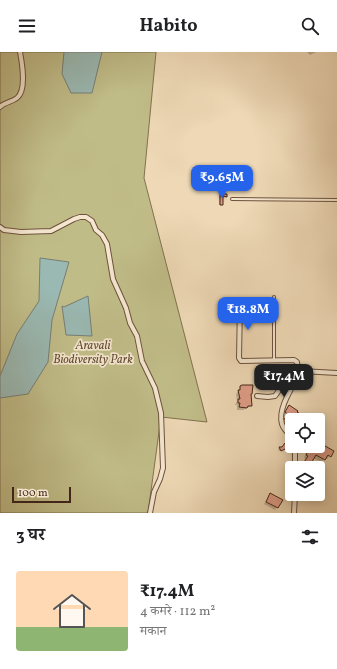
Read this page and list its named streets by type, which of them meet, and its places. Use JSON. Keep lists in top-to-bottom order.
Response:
{
  "parks": ["Aravali Biodiversity Park"],
  "scale_bar": "100 m",
  "page": {
    "header": "Habito",
    "price": ["₹9.65M", "₹18.8M", "₹17.4M"],
    "scale": "100 m",
    "heading": "3 घर",
    "list": [
      {
        "name": "₹17.4M",
        "note": "4 कमरे · 112 m² · मकान"
      }
    ]
  }
}
